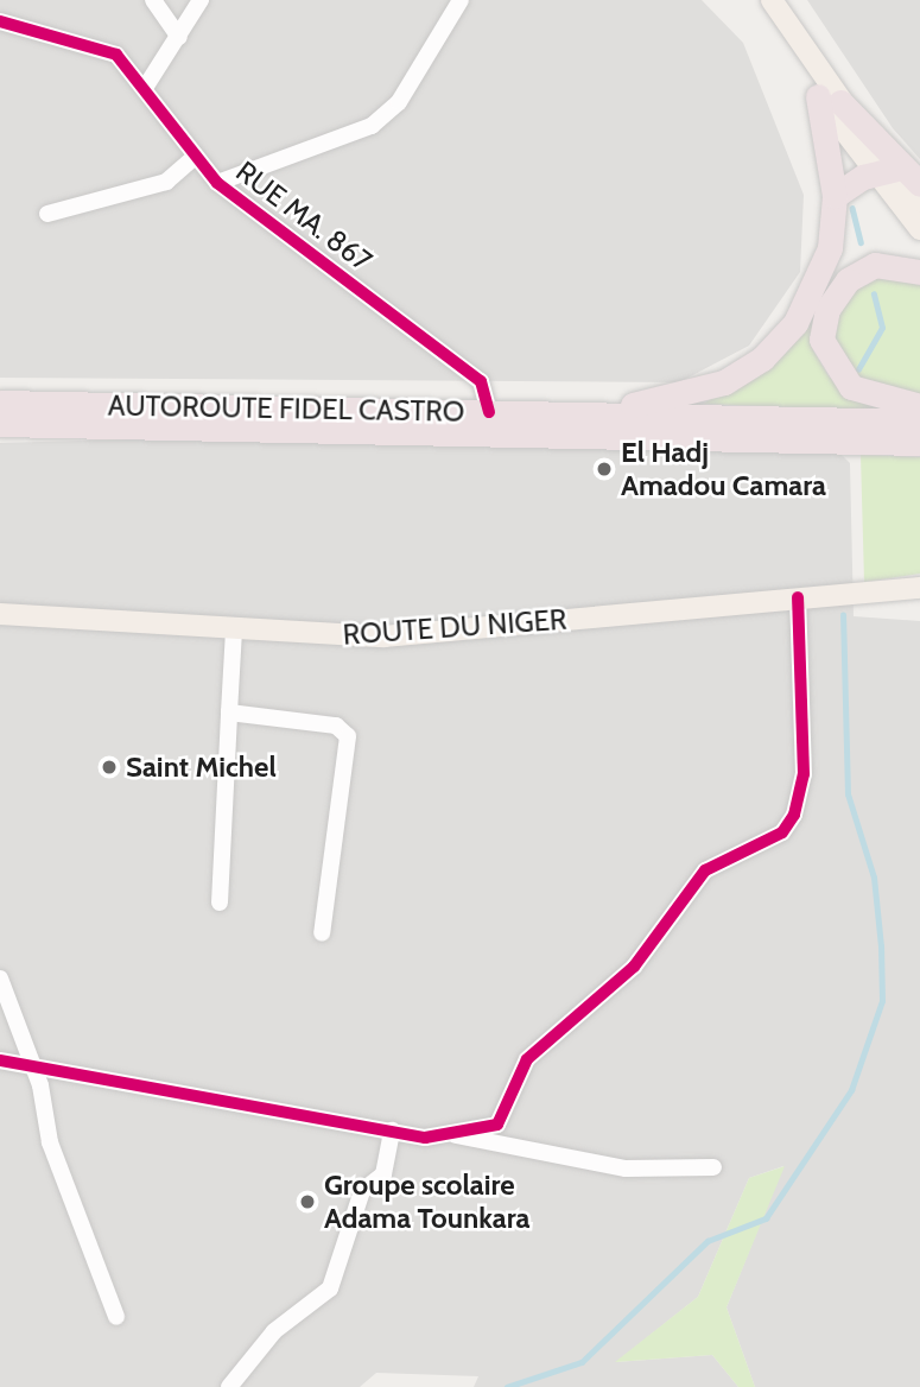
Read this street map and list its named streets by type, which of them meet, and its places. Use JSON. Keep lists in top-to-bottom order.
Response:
{
  "streets": {
    "highway": ["AUTOROUTE FIDEL CASTRO"],
    "main road": ["ROUTE DU NIGER"],
    "street": ["RUE MA. 867"]
  },
  "crossings": [
    ["RUE MA. 867", "AUTOROUTE FIDEL CASTRO"]
  ],
  "places": ["El Hadj Amadou Camara", "Saint Michel", "Groupe scolaire Adama Tounkara"]
}
